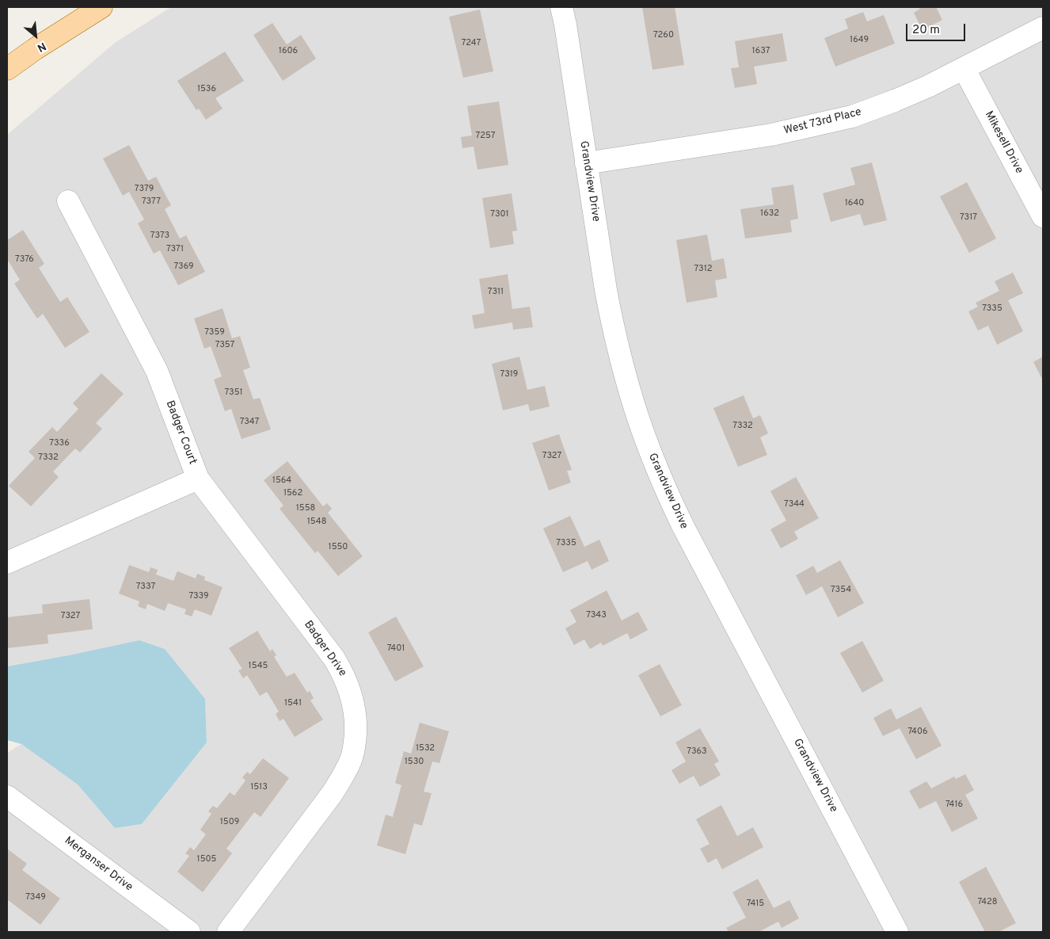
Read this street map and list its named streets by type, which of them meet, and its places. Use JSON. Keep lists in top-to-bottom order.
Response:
{
  "streets": {
    "street": [
      "West 73rd Place",
      "Mikesell Drive",
      "Grandview Drive",
      "Badger Court",
      "Badger Drive",
      "Merganser Drive"
    ]
  },
  "crossings": [
    ["West 73rd Place", "Mikesell Drive"],
    ["West 73rd Place", "Grandview Drive"],
    ["Badger Court", "Badger Drive"]
  ],
  "house_numbers": [
    "7260",
    "1649",
    "7247",
    "1606",
    "1637",
    "1536",
    "7257",
    "7379",
    "7377",
    "1640",
    "1632",
    "7301",
    "7317",
    "7373",
    "7371",
    "7376",
    "7369",
    "7312",
    "7311",
    "7335",
    "7359",
    "7357",
    "7319",
    "7351",
    "7347",
    "7332",
    "7336",
    "7327",
    "7332",
    "1564",
    "1562",
    "7344",
    "1558",
    "1548",
    "7335",
    "1550",
    "7337",
    "7354",
    "7339",
    "7343",
    "7327",
    "7401",
    "1545",
    "1541",
    "7406",
    "1532",
    "7363",
    "1530",
    "1513",
    "7416",
    "1509",
    "1505",
    "7349",
    "7428",
    "7415"
  ],
  "scale_bar": "20 m",
  "north": "bottom right"
}
